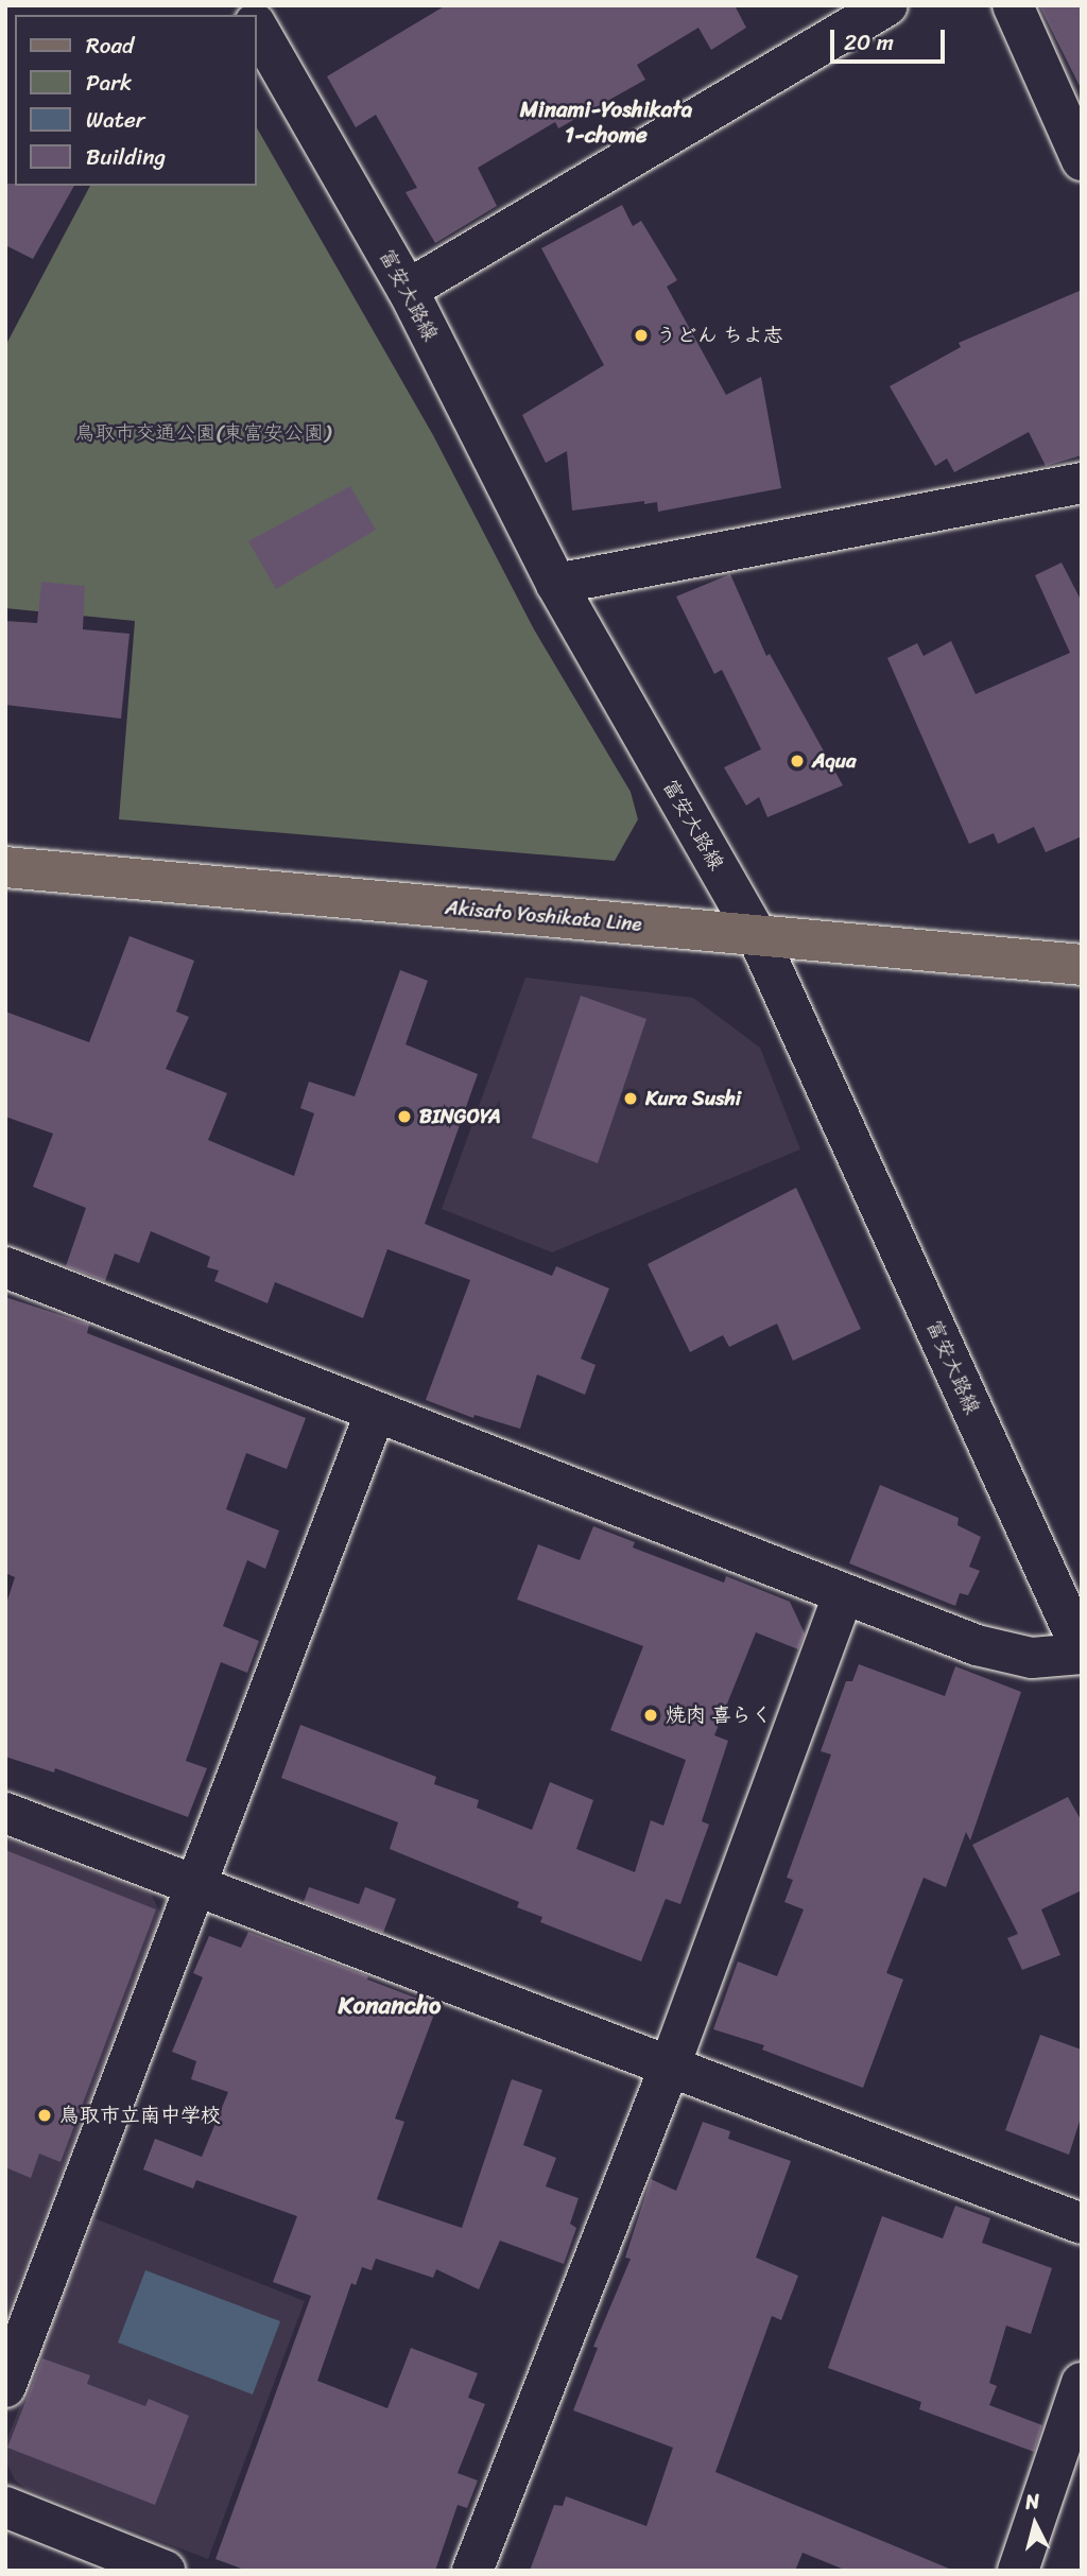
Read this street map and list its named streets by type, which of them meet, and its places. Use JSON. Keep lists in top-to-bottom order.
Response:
{
  "streets": {
    "main road": ["Akisato Yoshikata Line"],
    "street": ["富安大路線"]
  },
  "crossings": [
    ["富安大路線", "Akisato Yoshikata Line"]
  ],
  "districts": ["Minami-Yoshikata 1-chome", "Konancho"],
  "parks": ["鳥取市交通公園(東富安公園)"],
  "places": [
    "うどん ちよ志",
    "Aqua",
    "Kura Sushi",
    "BINGOYA",
    "焼肉 喜らく",
    "鳥取市立南中学校"
  ],
  "legend": [
    "Road",
    "Park",
    "Water",
    "Building"
  ],
  "scale_bar": "20 m",
  "north": "top"
}
